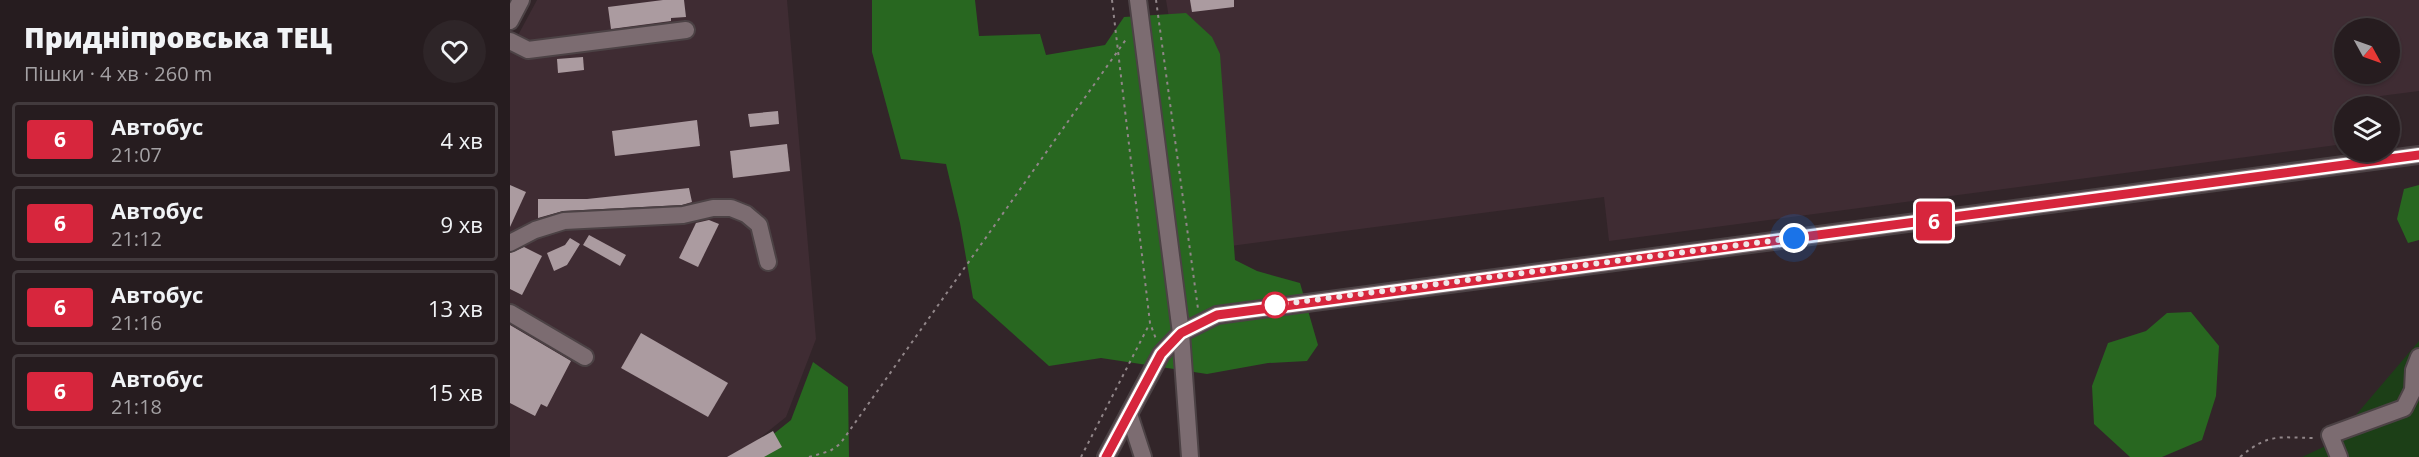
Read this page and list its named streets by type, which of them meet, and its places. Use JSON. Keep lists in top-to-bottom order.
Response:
{
  "lines": ["bus line 6"],
  "north": "bottom right",
  "page": {
    "heading": ["Придніпровська ТЕЦ", "Пішки · 4 хв · 260 m"],
    "on_map": "6",
    "list": [
      {
        "mark": "6",
        "name": "Автобус",
        "note": "21:07",
        "value": "4 хв"
      },
      {
        "mark": "6",
        "name": "Автобус",
        "note": "21:12",
        "value": "9 хв"
      },
      {
        "mark": "6",
        "name": "Автобус",
        "note": "21:16",
        "value": "13 хв"
      },
      {
        "mark": "6",
        "name": "Автобус",
        "note": "21:18",
        "value": "15 хв"
      }
    ]
  }
}
